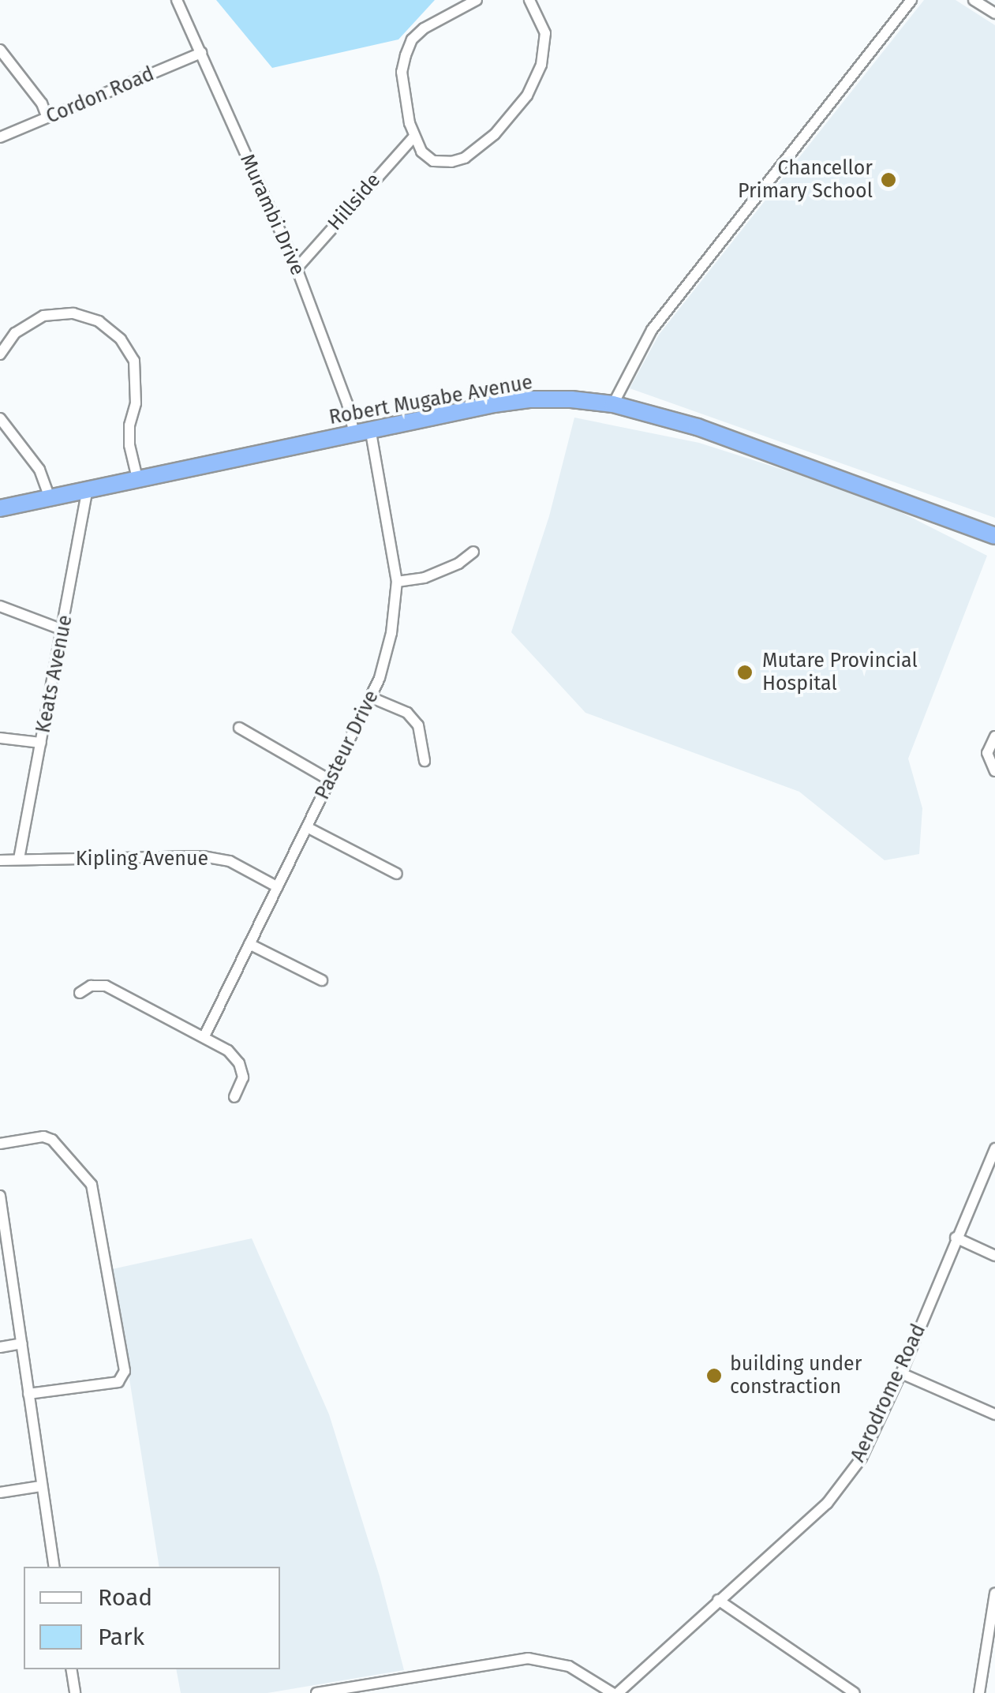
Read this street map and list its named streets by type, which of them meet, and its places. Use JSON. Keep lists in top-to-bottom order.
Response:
{
  "streets": {
    "highway": ["Robert Mugabe Avenue"],
    "street": [
      "Cordon Road",
      "Hillside",
      "Murambi Drive",
      "Keats Avenue",
      "Pasteur Drive",
      "Kipling Avenue",
      "Aerodrome Road"
    ]
  },
  "crossings": [
    ["Cordon Road", "Murambi Drive"],
    ["Hillside", "Murambi Drive"],
    ["Murambi Drive", "Robert Mugabe Avenue"],
    ["Murambi Drive", "Pasteur Drive"],
    ["Robert Mugabe Avenue", "Keats Avenue"],
    ["Robert Mugabe Avenue", "Pasteur Drive"],
    ["Keats Avenue", "Kipling Avenue"],
    ["Pasteur Drive", "Kipling Avenue"]
  ],
  "places": ["Chancellor Primary School", "Mutare Provincial Hospital", "building under constraction"],
  "legend": ["Road", "Park"]
}
